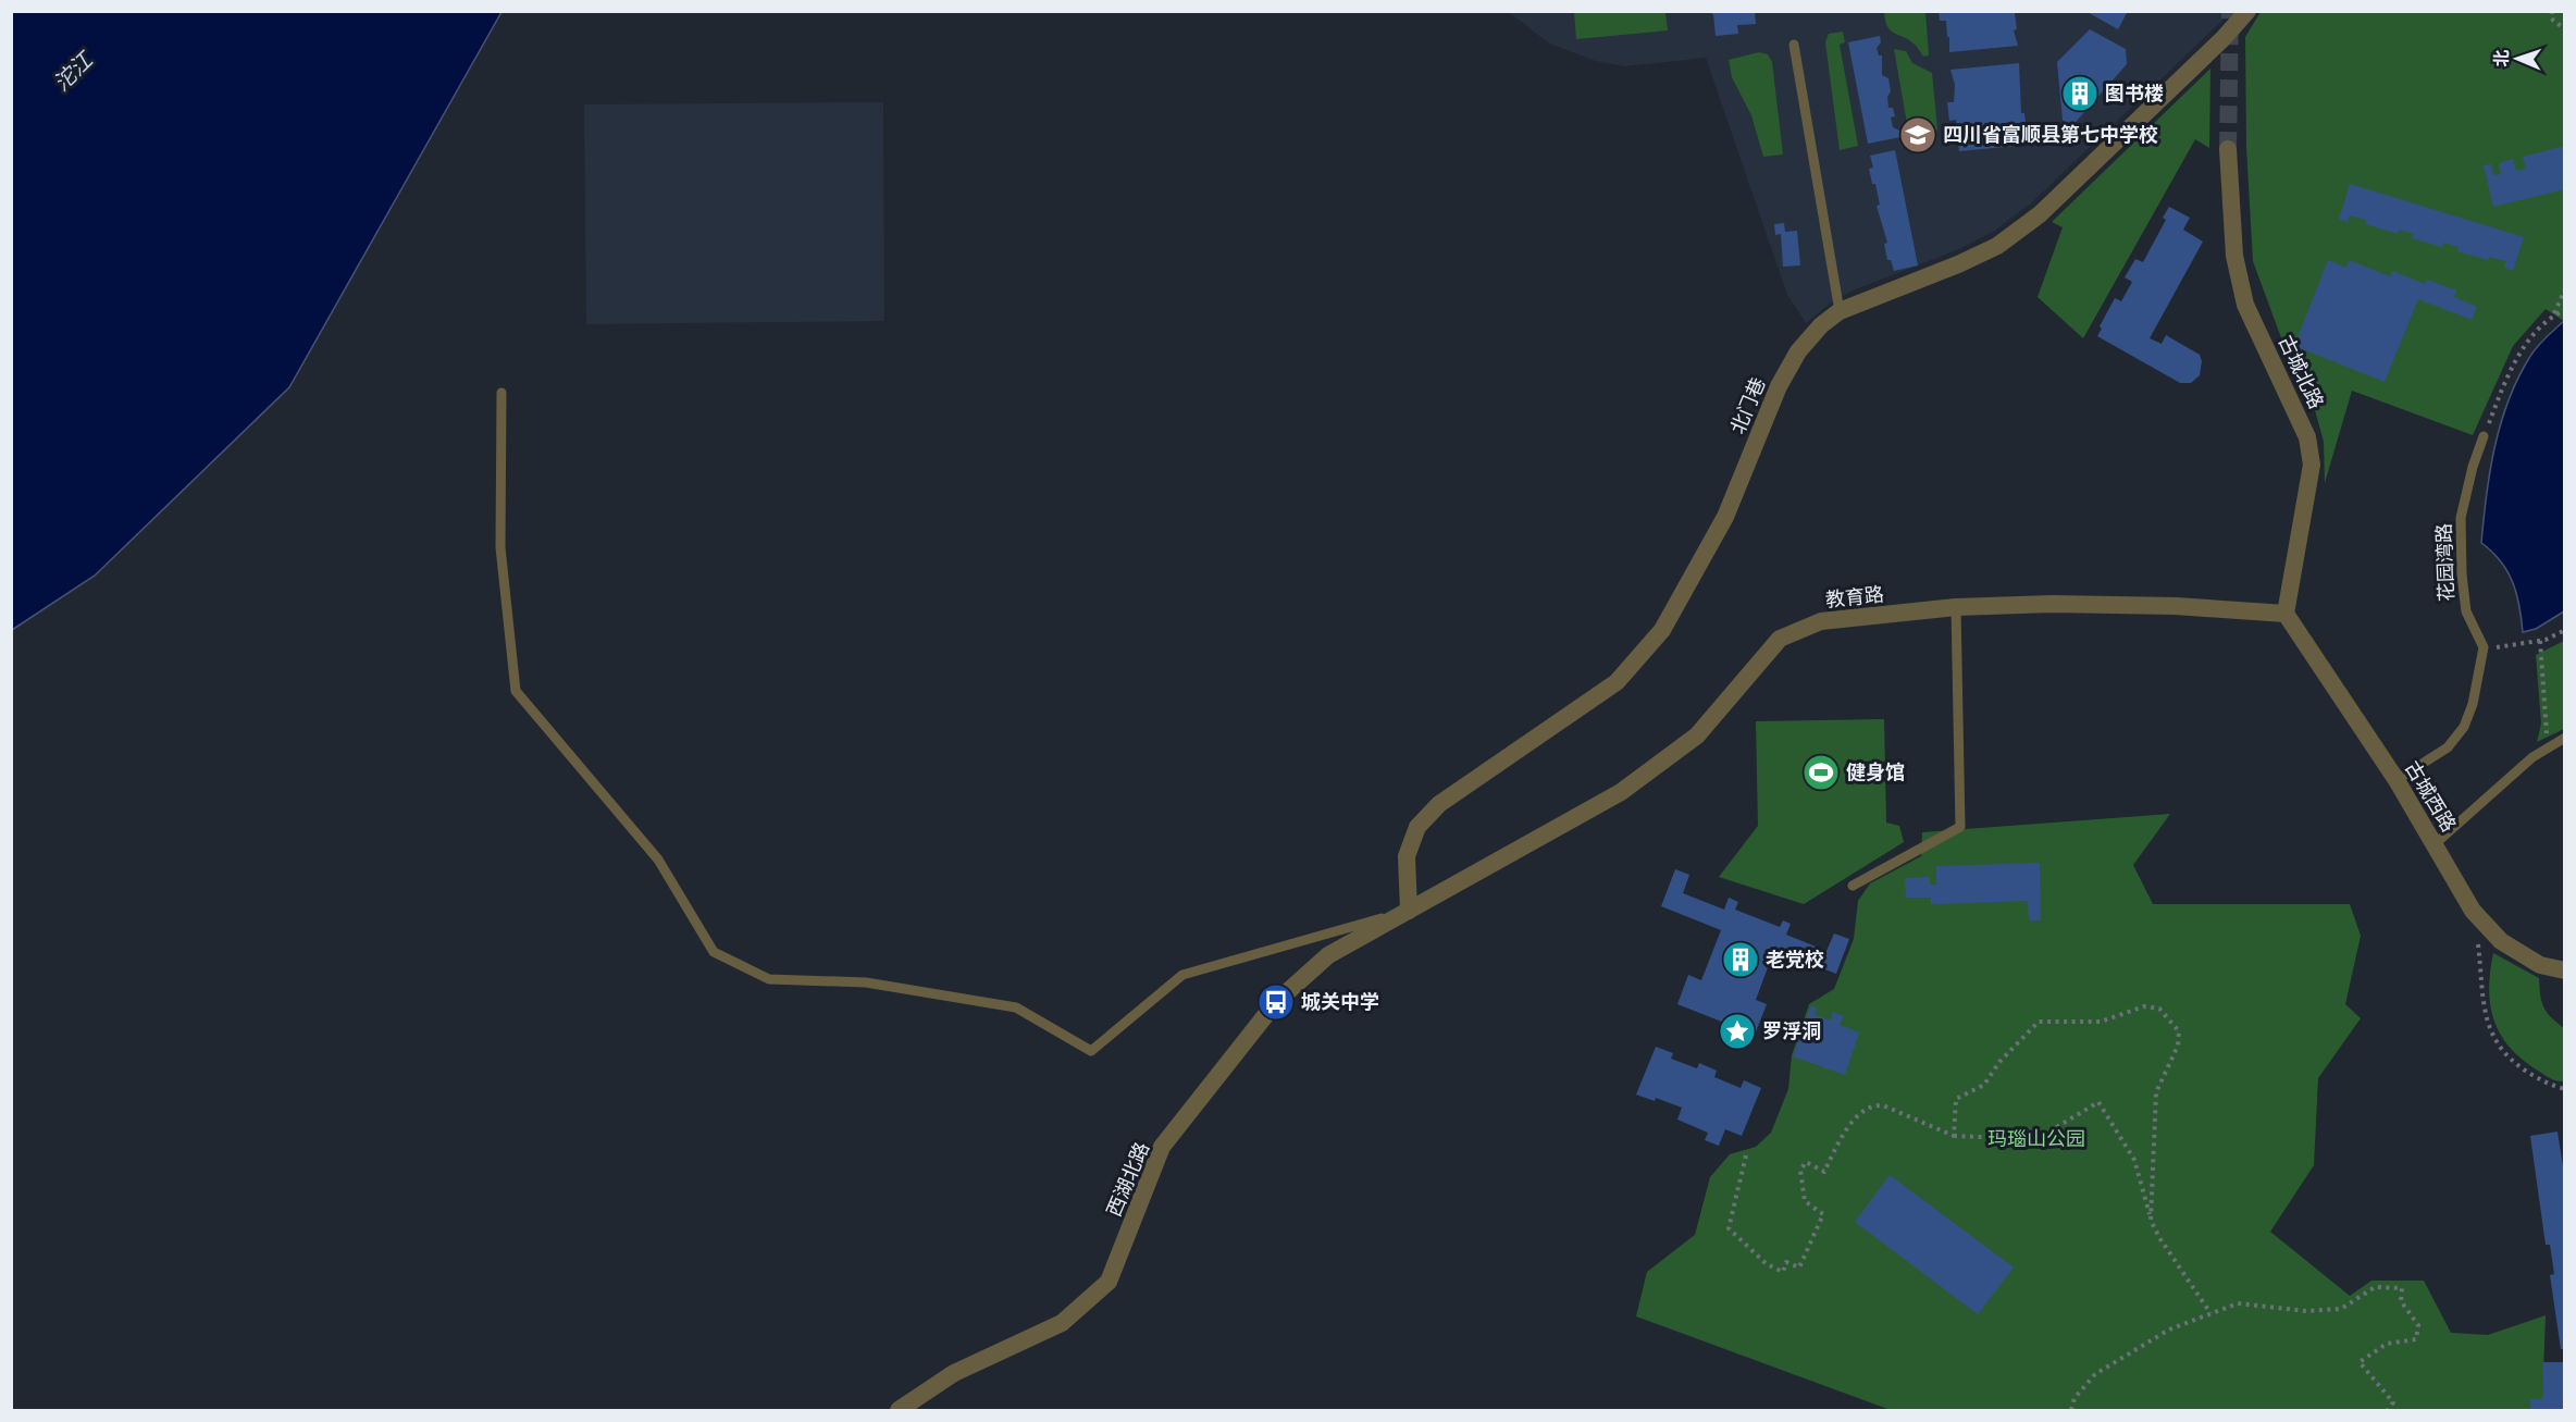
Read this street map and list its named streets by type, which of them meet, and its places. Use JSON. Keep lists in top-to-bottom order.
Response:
{
  "streets": {
    "street": [
      "古城北路",
      "北门巷",
      "教育路",
      "古城西路",
      "西湖北路"
    ],
    "lane": ["花园湾路"]
  },
  "crossings": [
    ["古城北路", "教育路"],
    ["古城北路", "古城西路"],
    ["北门巷", "教育路"],
    ["北门巷", "西湖北路"],
    ["教育路", "古城西路"],
    ["教育路", "西湖北路"]
  ],
  "water": ["沱江"],
  "parks": ["玛瑙山公园"],
  "places": {
    "building": ["图书楼", "老党校"],
    "school or university": ["四川省富顺县第七中学校"],
    "sports": ["健身馆"],
    "bus stop": ["城关中学"],
    "place": ["罗浮洞"]
  },
  "north": "left"
}
